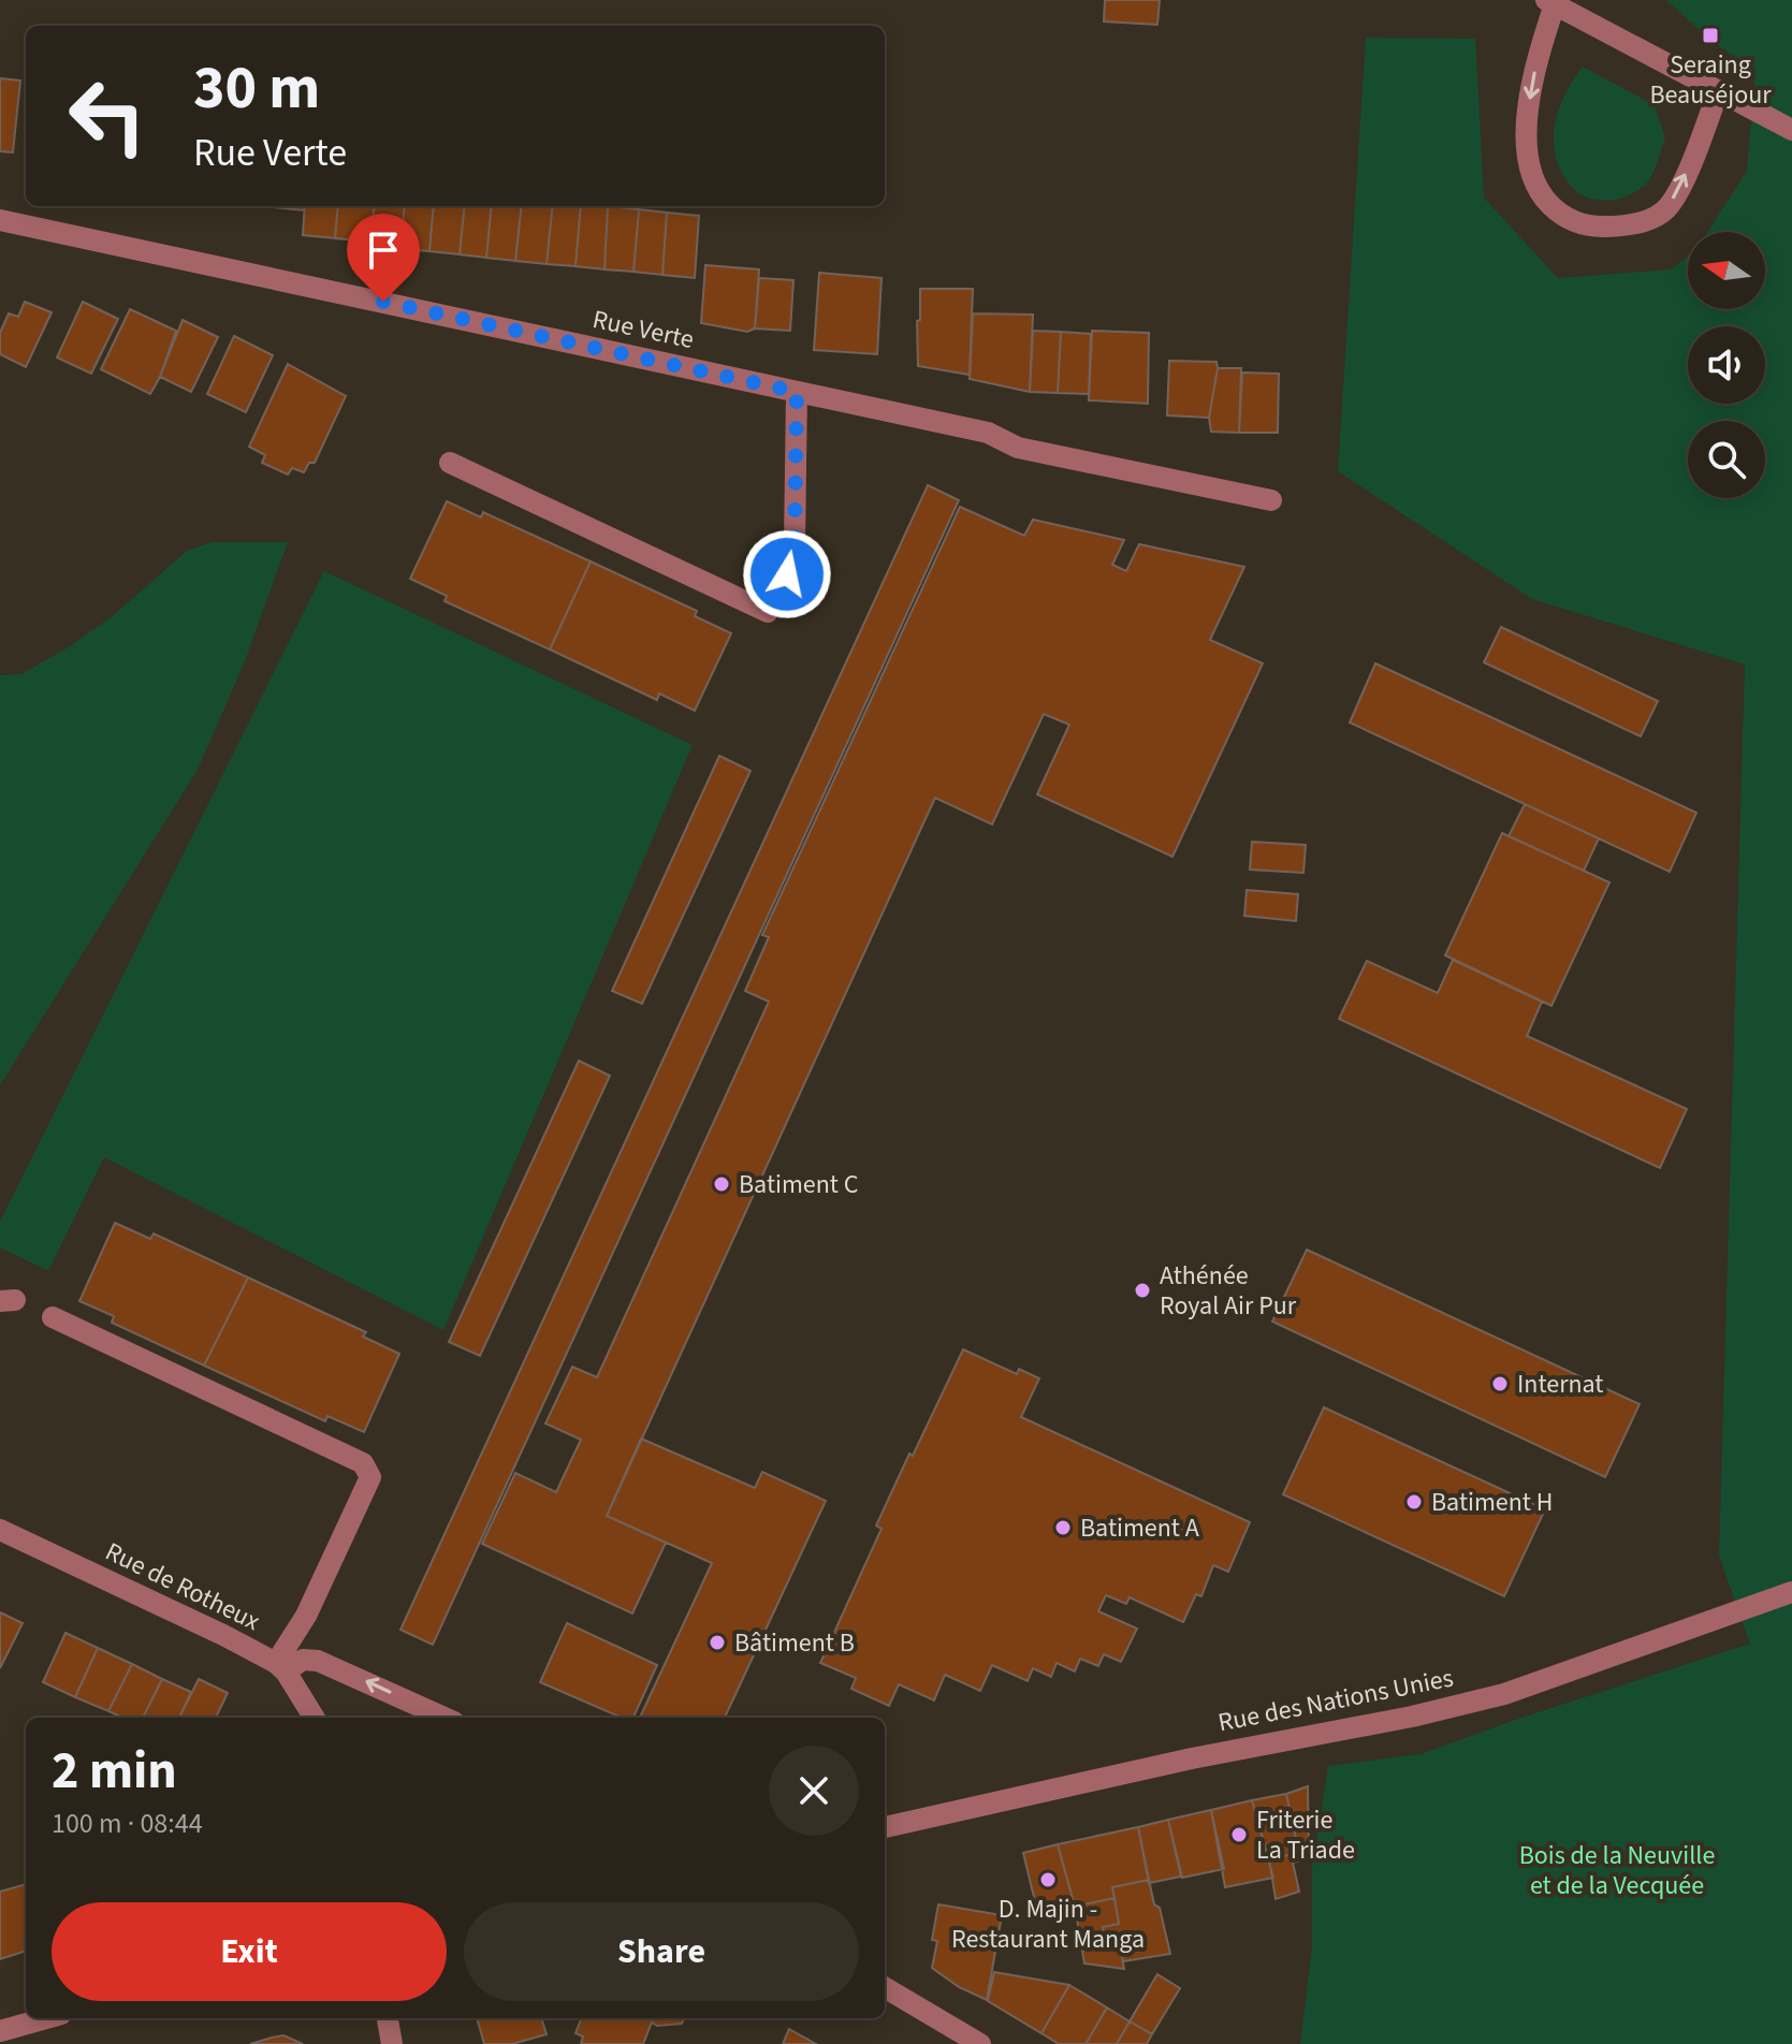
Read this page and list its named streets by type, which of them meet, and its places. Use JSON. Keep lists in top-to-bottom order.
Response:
{
  "streets": {
    "street": ["Rue Verte", "Rue de Rotheux", "Rue des Nations Unies"]
  },
  "parks": ["Bois de la Neuville et de la Vecquée"],
  "places": {
    "transit": ["Seraing Beauséjour"],
    "other": [
      "Batiment C",
      "Athénée Royal Air Pur",
      "Internat",
      "Batiment H",
      "Batiment A",
      "Bâtiment B",
      "Friterie La Triade",
      "D. Majin - Restaurant Manga"
    ]
  },
  "north": "left",
  "page": {
    "turn": ["30 m", "Rue Verte"],
    "heading": ["2 min", "100 m · 08:44"],
    "buttons": ["Exit", "Share"]
  }
}
